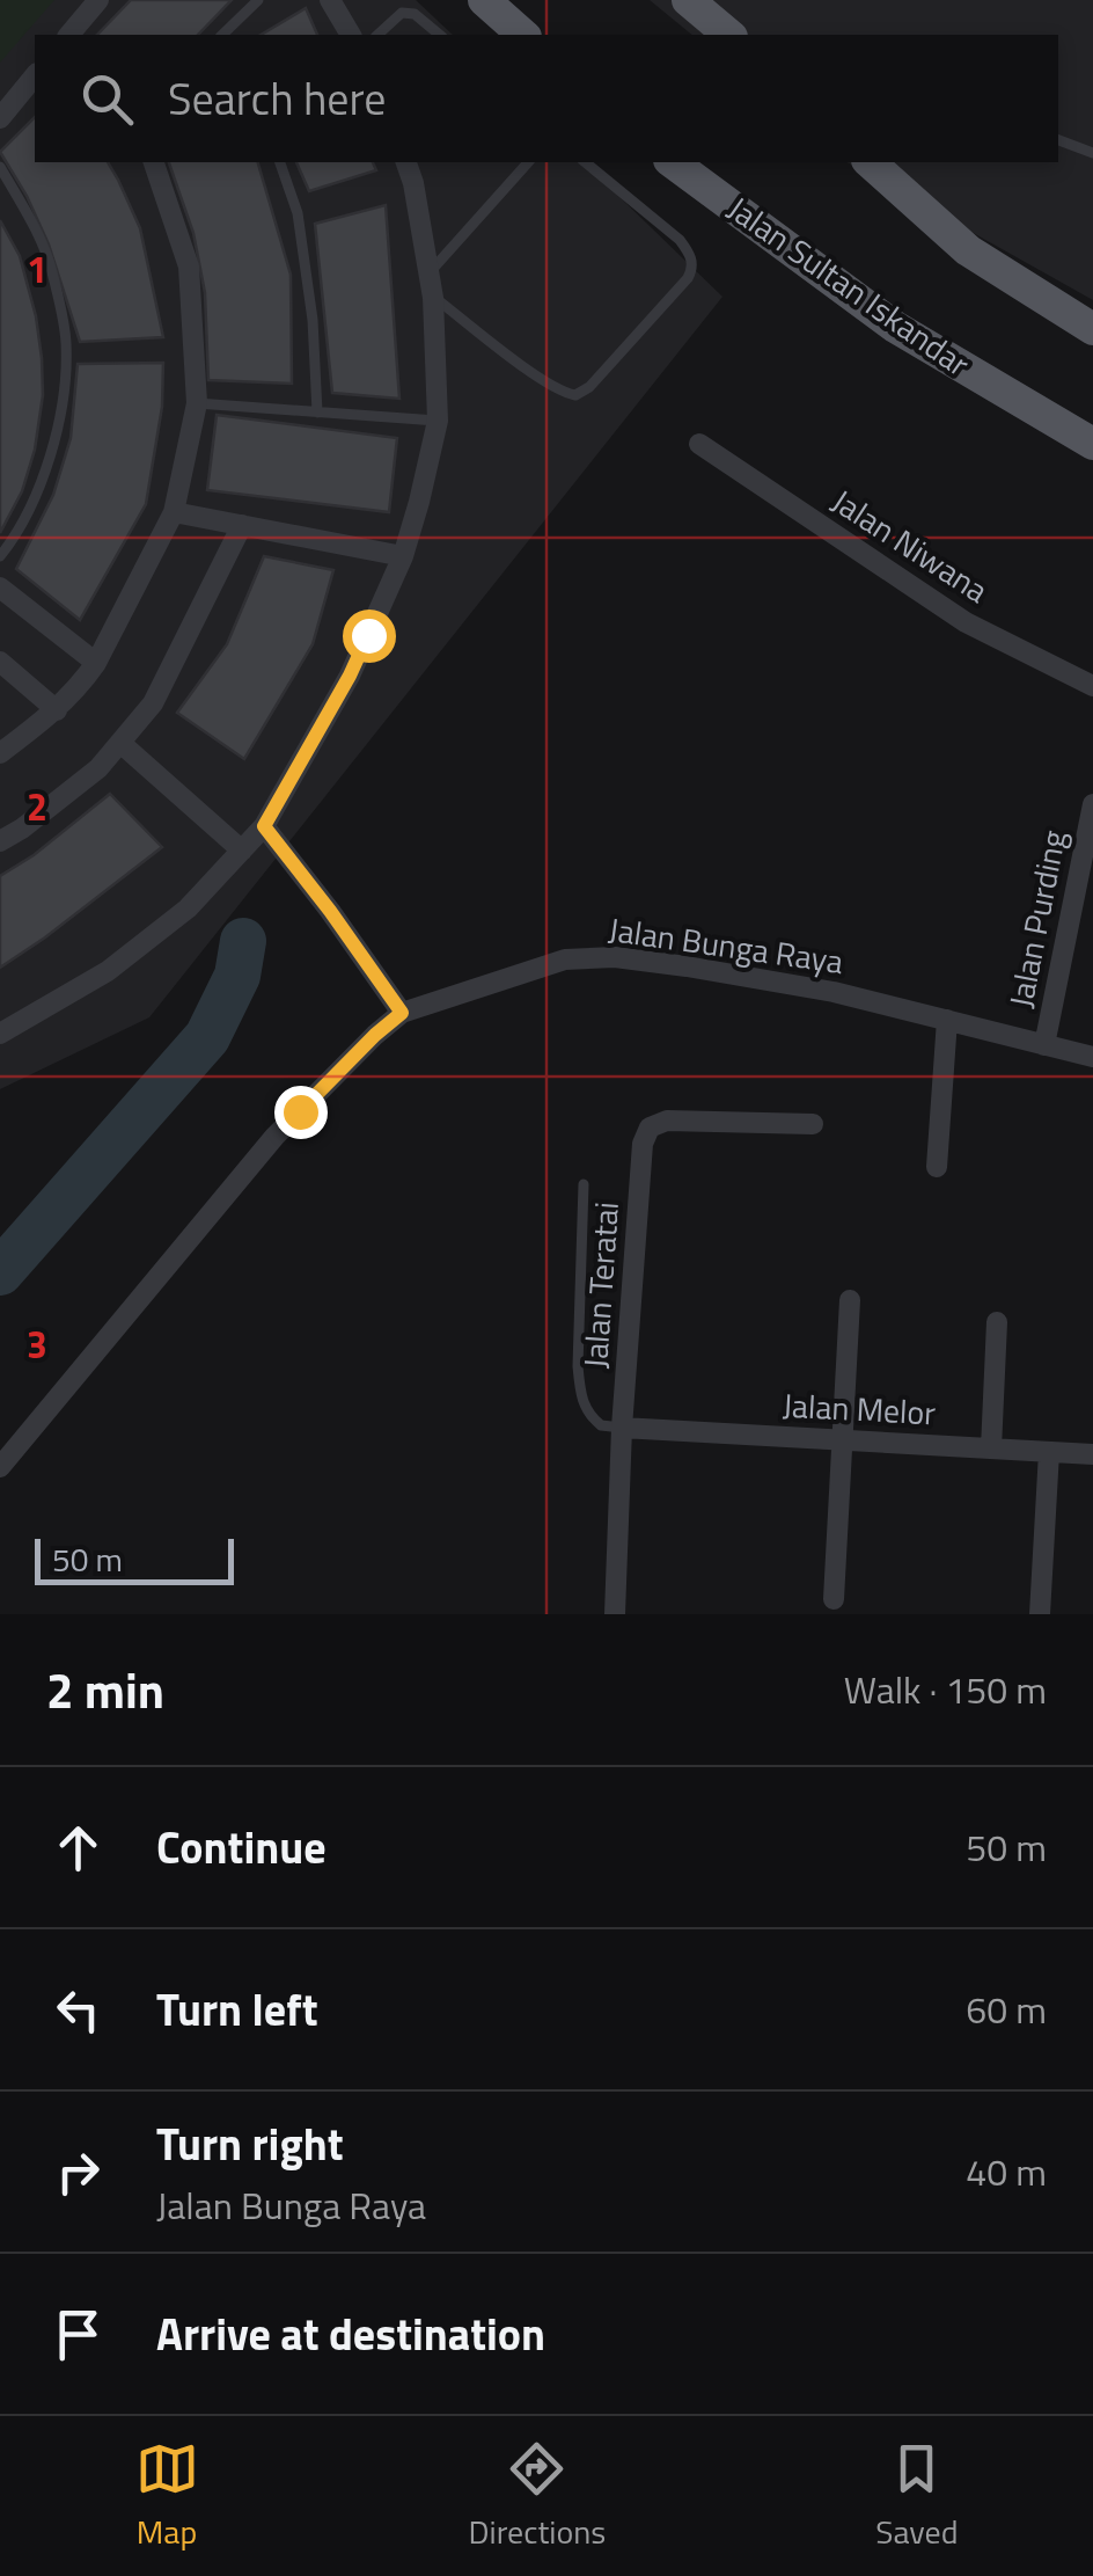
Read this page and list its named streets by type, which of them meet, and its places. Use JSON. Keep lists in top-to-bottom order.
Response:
{
  "streets": {
    "main road": ["Jalan Sultan Iskandar"],
    "street": [
      "Jalan Niwana",
      "Jalan Purding",
      "Jalan Bunga Raya",
      "Jalan Teratai",
      "Jalan Melor"
    ]
  },
  "crossings": [
    ["Jalan Purding", "Jalan Bunga Raya"],
    ["Jalan Teratai", "Jalan Melor"]
  ],
  "scale_bar": "50 m",
  "page": {
    "search": "Search here",
    "scale": "50 m",
    "heading": ["2 min", "Walk · 150 m"],
    "list": [
      ["Continue", "50 m"],
      ["Turn left", "60 m"],
      ["Turn right", "Jalan Bunga Raya", "40 m"],
      "Arrive at destination"
    ],
    "nav": ["Map", "Directions", "Saved"]
  },
  "grid": {
    "rows": ["1", "2", "3"]
  }
}
